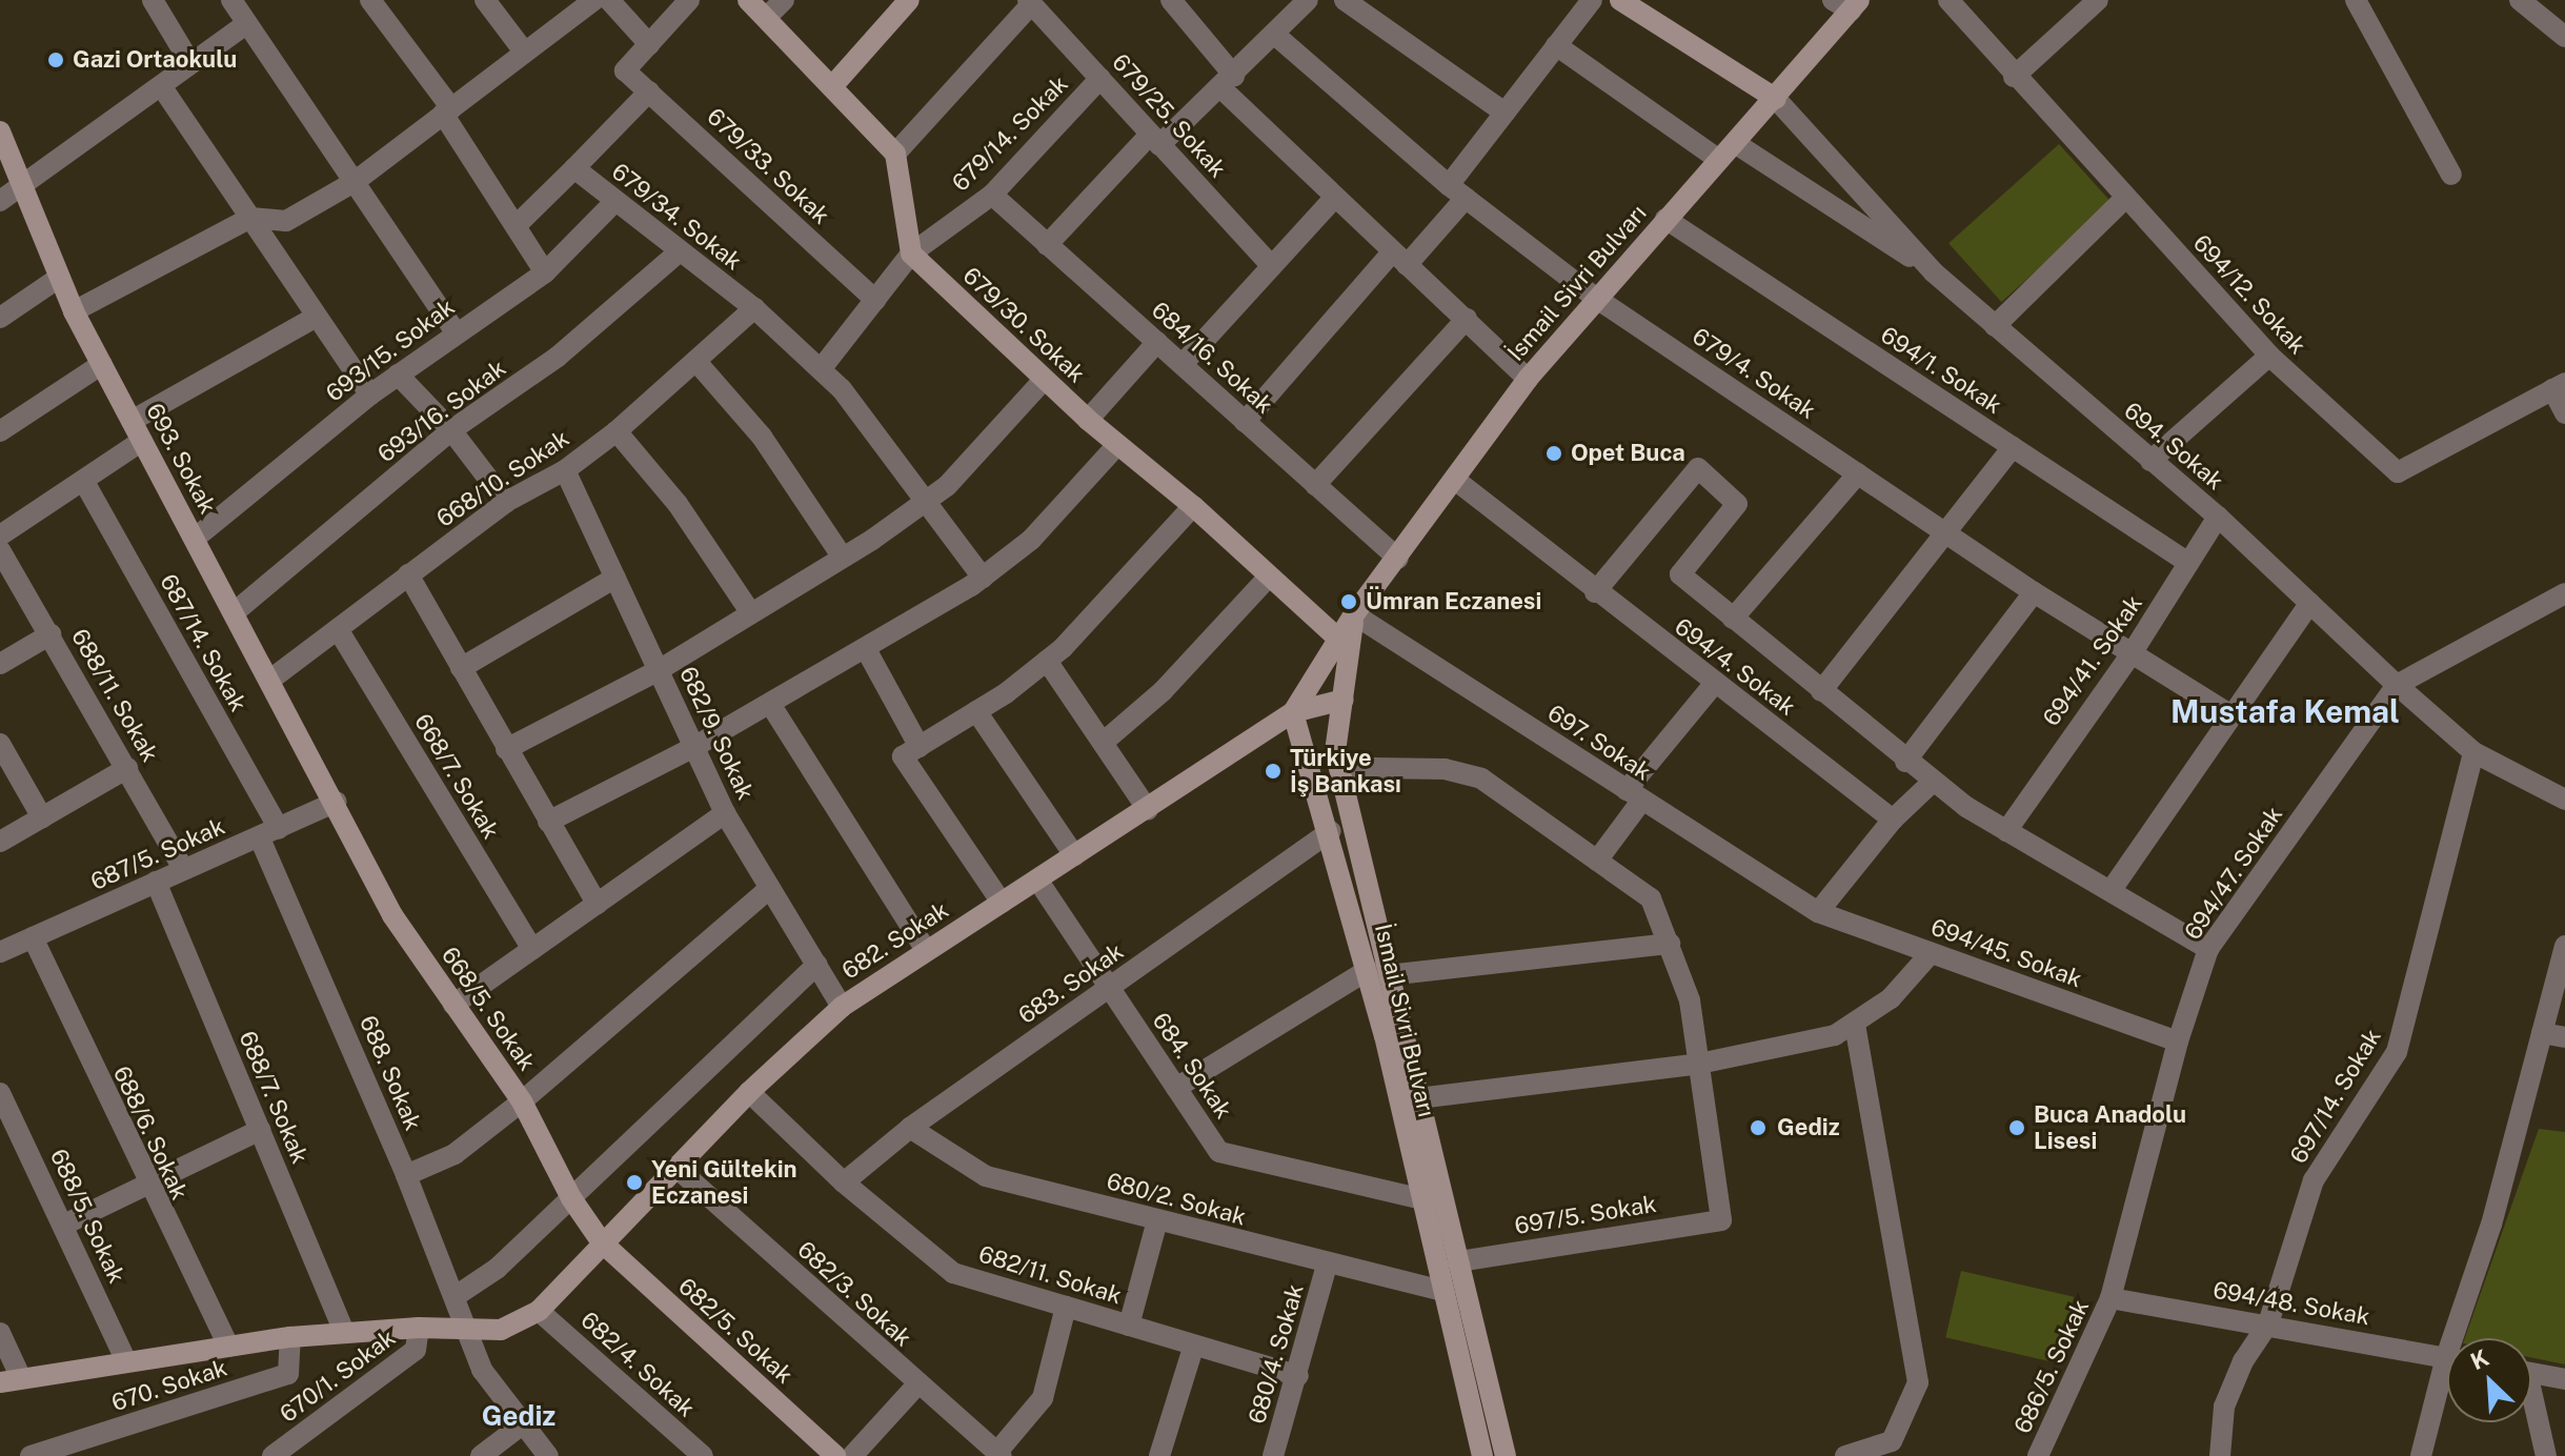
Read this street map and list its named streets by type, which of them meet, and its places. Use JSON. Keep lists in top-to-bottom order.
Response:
{
  "streets": {
    "street": [
      "679/25. Sokak",
      "679/14. Sokak",
      "679/33. Sokak",
      "679/34. Sokak",
      "İsmail Sivri Bulvarı",
      "694/12. Sokak",
      "679/30. Sokak",
      "693/15. Sokak",
      "684/16. Sokak",
      "694/1. Sokak",
      "679/4. Sokak",
      "693/16. Sokak",
      "694. Sokak",
      "693. Sokak",
      "668/10. Sokak",
      "687/14. Sokak",
      "694/41. Sokak",
      "694/4. Sokak",
      "688/11. Sokak",
      "682/9. Sokak",
      "697. Sokak",
      "668/7. Sokak",
      "687/5. Sokak",
      "694/47. Sokak",
      "682. Sokak",
      "694/45. Sokak",
      "683. Sokak",
      "668/5. Sokak",
      "684. Sokak",
      "688. Sokak",
      "697/14. Sokak",
      "688/7. Sokak",
      "688/6. Sokak",
      "680/2. Sokak",
      "697/5. Sokak",
      "688/5. Sokak",
      "682/11. Sokak",
      "682/3. Sokak",
      "694/48. Sokak",
      "682/5. Sokak",
      "680/4. Sokak",
      "682/4. Sokak",
      "686/5. Sokak",
      "670/1. Sokak",
      "670. Sokak"
    ]
  },
  "crossings": [
    ["679/25. Sokak", "679/14. Sokak"],
    ["679/14. Sokak", "679/33. Sokak"],
    ["679/14. Sokak", "679/34. Sokak"],
    ["679/14. Sokak", "679/30. Sokak"],
    ["679/14. Sokak", "684/16. Sokak"],
    ["679/33. Sokak", "679/34. Sokak"],
    ["679/34. Sokak", "693/15. Sokak"],
    ["679/34. Sokak", "693/16. Sokak"],
    ["679/34. Sokak", "668/10. Sokak"],
    ["İsmail Sivri Bulvarı", "679/30. Sokak"],
    ["İsmail Sivri Bulvarı", "684/16. Sokak"],
    ["İsmail Sivri Bulvarı", "694/1. Sokak"],
    ["İsmail Sivri Bulvarı", "679/4. Sokak"],
    ["İsmail Sivri Bulvarı", "694. Sokak"],
    ["İsmail Sivri Bulvarı", "694/4. Sokak"],
    ["İsmail Sivri Bulvarı", "697. Sokak"],
    ["İsmail Sivri Bulvarı", "682. Sokak"],
    ["İsmail Sivri Bulvarı", "683. Sokak"],
    ["İsmail Sivri Bulvarı", "684. Sokak"],
    ["İsmail Sivri Bulvarı", "680/2. Sokak"],
    ["İsmail Sivri Bulvarı", "697/5. Sokak"],
    ["693/15. Sokak", "693. Sokak"],
    ["694/1. Sokak", "694/41. Sokak"],
    ["679/4. Sokak", "694/41. Sokak"],
    ["693/16. Sokak", "693. Sokak"],
    ["694. Sokak", "694/41. Sokak"],
    ["694. Sokak", "694/47. Sokak"],
    ["694. Sokak", "697/14. Sokak"],
    ["693. Sokak", "668/10. Sokak"],
    ["693. Sokak", "687/5. Sokak"],
    ["693. Sokak", "668/5. Sokak"],
    ["668/10. Sokak", "682/9. Sokak"],
    ["668/10. Sokak", "668/7. Sokak"],
    ["687/14. Sokak", "687/5. Sokak"],
    ["687/14. Sokak", "688. Sokak"],
    ["688/11. Sokak", "687/5. Sokak"],
    ["682/9. Sokak", "682. Sokak"],
    ["697. Sokak", "694/45. Sokak"],
    ["687/5. Sokak", "668/5. Sokak"],
    ["687/5. Sokak", "688. Sokak"],
    ["687/5. Sokak", "688/7. Sokak"],
    ["687/5. Sokak", "688/6. Sokak"],
    ["694/47. Sokak", "694/45. Sokak"],
    ["694/47. Sokak", "694/48. Sokak"],
    ["694/47. Sokak", "686/5. Sokak"],
    ["682. Sokak", "668/5. Sokak"],
    ["682. Sokak", "684. Sokak"],
    ["682. Sokak", "682/11. Sokak"],
    ["682. Sokak", "682/3. Sokak"],
    ["682. Sokak", "682/5. Sokak"],
    ["682. Sokak", "682/4. Sokak"],
    ["683. Sokak", "684. Sokak"],
    ["683. Sokak", "680/2. Sokak"],
    ["683. Sokak", "682/11. Sokak"],
    ["668/5. Sokak", "682/5. Sokak"],
    ["697/14. Sokak", "694/48. Sokak"],
    ["680/2. Sokak", "680/4. Sokak"],
    ["682/11. Sokak", "680/4. Sokak"],
    ["694/48. Sokak", "686/5. Sokak"]
  ],
  "districts": ["Mustafa Kemal", "Gediz"],
  "places": [
    "Gazi Ortaokulu",
    "Opet Buca",
    "Ümran Eczanesi",
    "Türkiye İş Bankası",
    "Gediz",
    "Buca Anadolu Lisesi",
    "Yeni Gültekin Eczanesi"
  ],
  "north": "top left"
}
